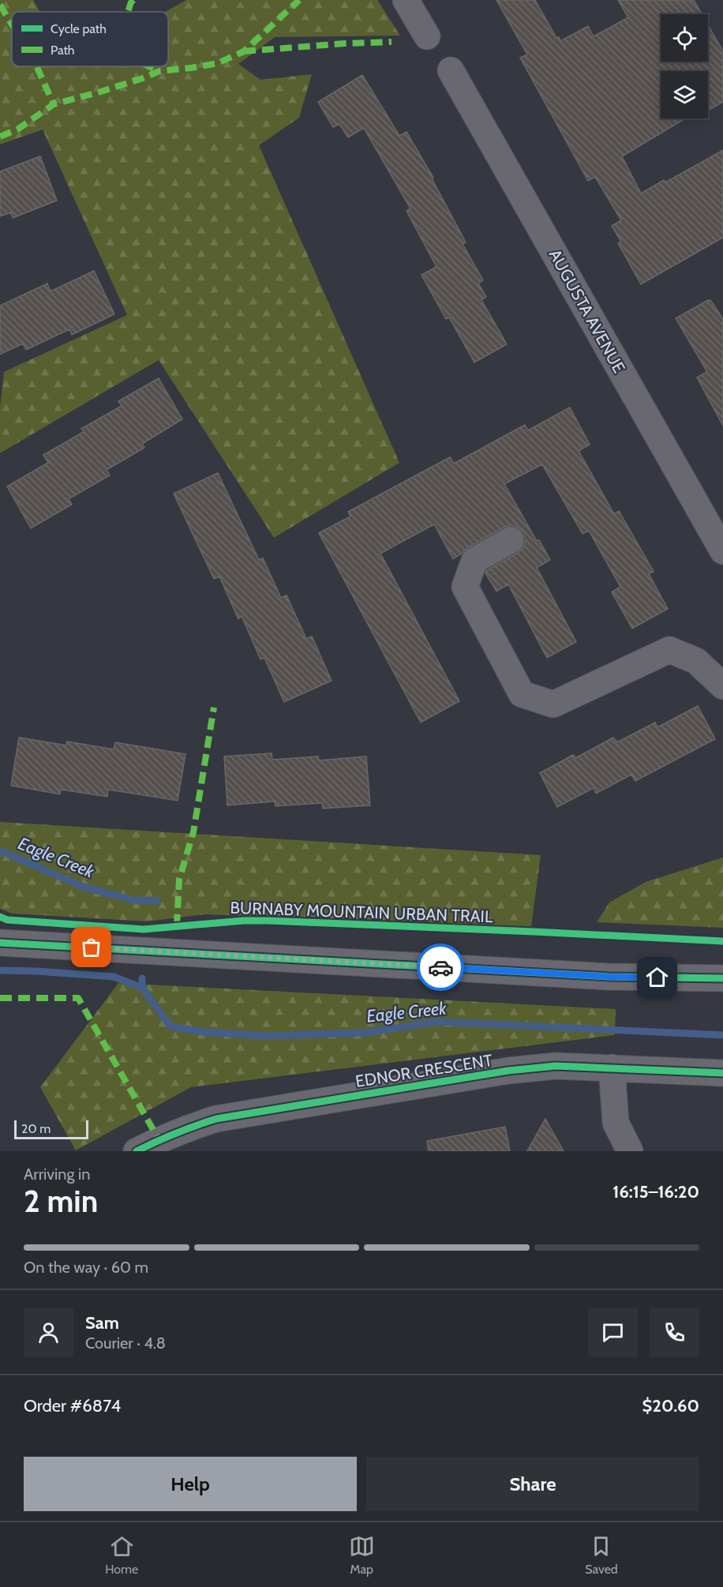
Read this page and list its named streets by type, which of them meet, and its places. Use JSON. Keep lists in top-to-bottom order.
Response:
{
  "streets": {
    "street": ["AUGUSTA AVENUE", "EDNOR CRESCENT"],
    "cycle path": ["BURNABY MOUNTAIN URBAN TRAIL"]
  },
  "water": ["Eagle Creek"],
  "legend": ["Cycle path", "Path"],
  "scale_bar": "20 m",
  "page": {
    "scale": "20 m",
    "heading": ["2 min", "Arriving in", "16:15–16:20"],
    "panel": [
      "Sam",
      "Courier · 4.8",
      "Order #6874",
      "$20.60"
    ],
    "bar": "On the way · 60 m",
    "buttons": ["Help", "Share"],
    "tabs": ["Home", "Map", "Saved"]
  }
}
